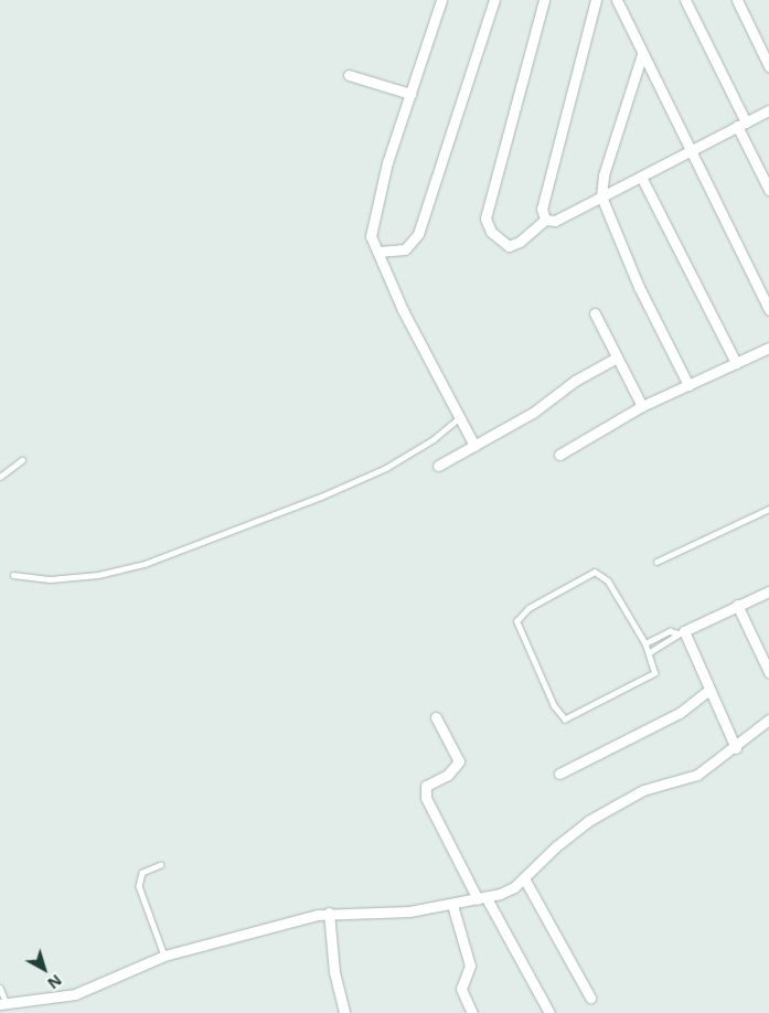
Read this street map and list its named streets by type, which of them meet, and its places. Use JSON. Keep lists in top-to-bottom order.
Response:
{
  "north": "bottom right"
}
